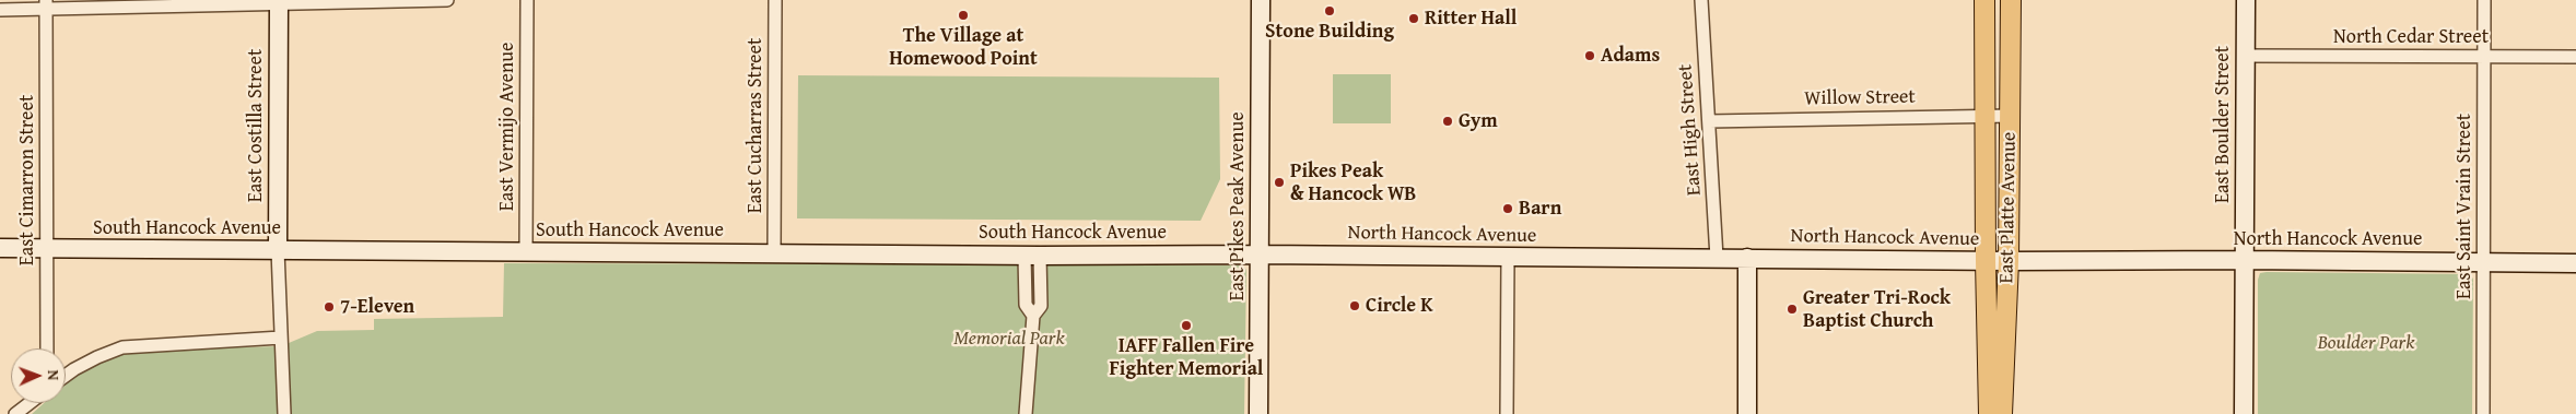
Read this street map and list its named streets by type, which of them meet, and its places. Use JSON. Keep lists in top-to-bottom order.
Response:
{
  "streets": {
    "main road": [
      "East Boulder Street",
      "East Costilla Street",
      "East Pikes Peak Avenue",
      "East Platte Avenue",
      "South Hancock Avenue",
      "North Hancock Avenue"
    ],
    "street": [
      "North Cedar Street",
      "Willow Street",
      "East Cucharras Street",
      "East Vermijo Avenue",
      "East High Street",
      "East Cimarron Street",
      "East Saint Vrain Street"
    ]
  },
  "crossings": [
    ["North Cedar Street", "East Boulder Street"],
    ["North Cedar Street", "East Saint Vrain Street"],
    ["Willow Street", "East High Street"],
    ["Willow Street", "East Platte Avenue"],
    ["East Boulder Street", "North Hancock Avenue"],
    ["East Costilla Street", "South Hancock Avenue"],
    ["East Cucharras Street", "South Hancock Avenue"],
    ["East Vermijo Avenue", "South Hancock Avenue"],
    ["East High Street", "North Hancock Avenue"],
    ["East Cimarron Street", "South Hancock Avenue"],
    ["East Pikes Peak Avenue", "South Hancock Avenue"],
    ["East Pikes Peak Avenue", "North Hancock Avenue"],
    ["East Saint Vrain Street", "North Hancock Avenue"],
    ["East Platte Avenue", "North Hancock Avenue"],
    ["South Hancock Avenue", "North Hancock Avenue"]
  ],
  "parks": ["Memorial Park", "Boulder Park"],
  "places": [
    "Stone Building",
    "The Village at Homewood Point",
    "Ritter Hall",
    "Adams",
    "Gym",
    "Pikes Peak & Hancock WB",
    "Barn",
    "Circle K",
    "7-Eleven",
    "Greater Tri-Rock Baptist Church",
    "IAFF Fallen Fire Fighter Memorial"
  ],
  "north": "right"
}
